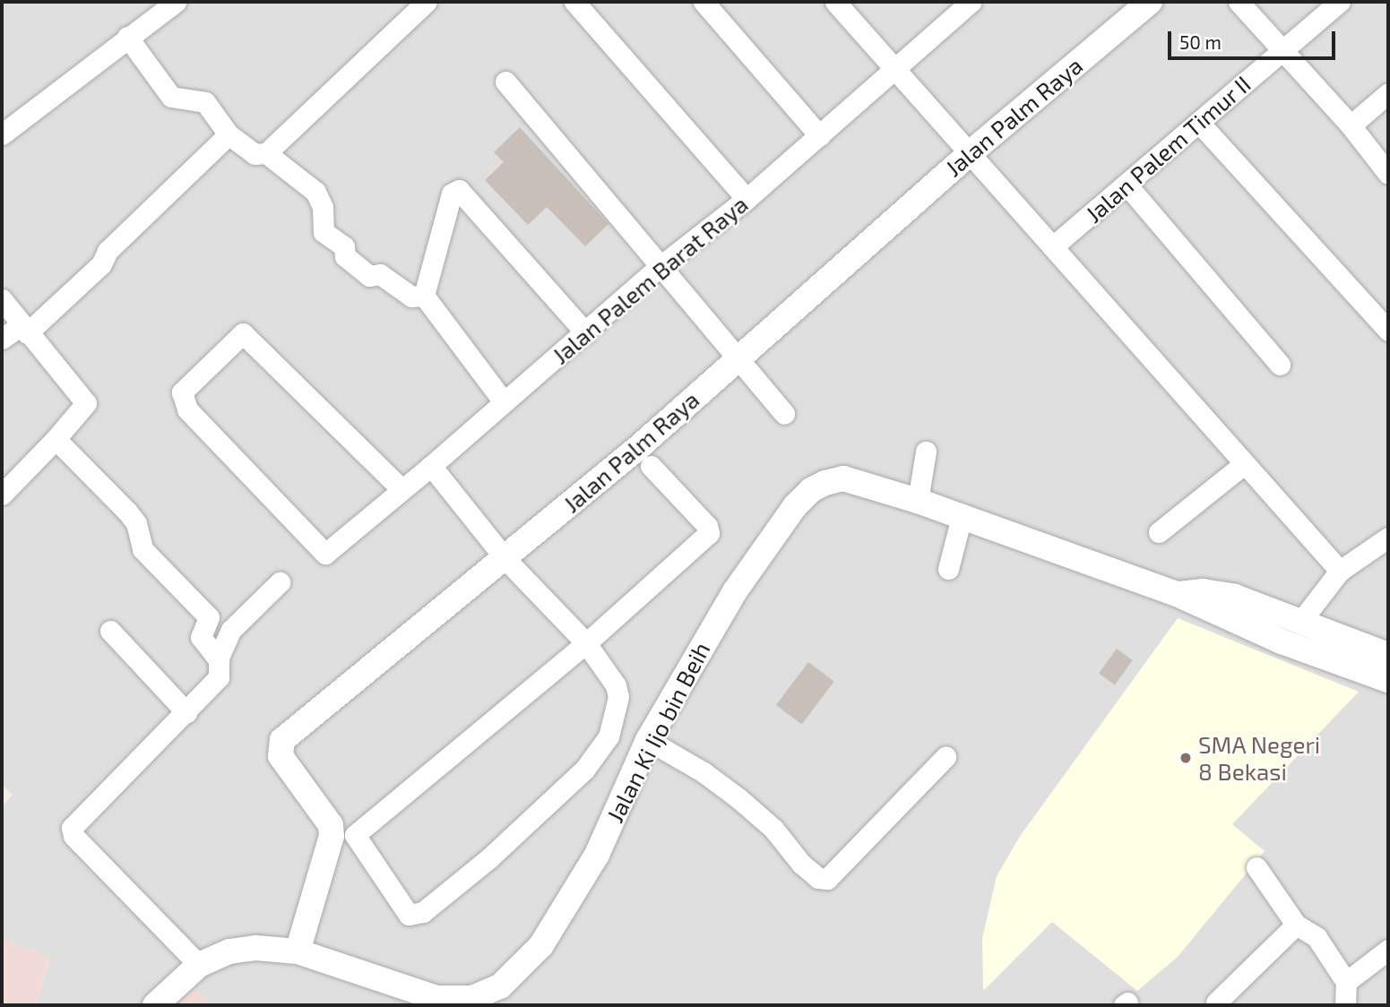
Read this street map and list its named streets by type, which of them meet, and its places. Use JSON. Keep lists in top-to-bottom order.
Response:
{
  "streets": {
    "street": [
      "Jalan Palm Raya",
      "Jalan Palem Timur II",
      "Jalan Palem Barat Raya",
      "Jalan Ki Ijo bin Beih"
    ]
  },
  "crossings": [
    ["Jalan Palm Raya", "Jalan Ki Ijo bin Beih"]
  ],
  "places": ["SMA Negeri 8 Bekasi"],
  "scale_bar": "50 m"
}
